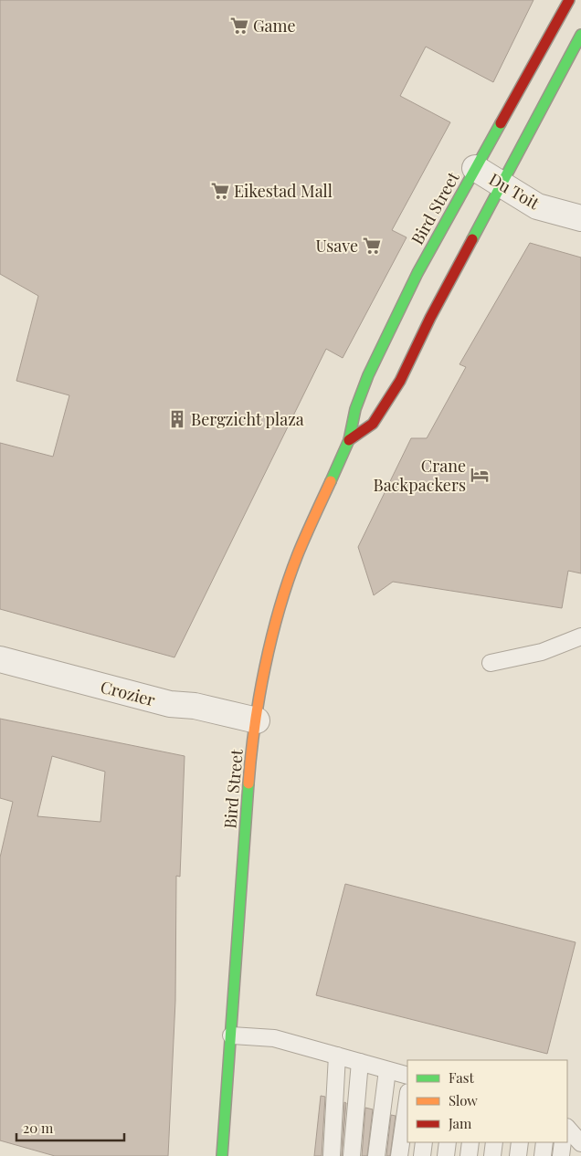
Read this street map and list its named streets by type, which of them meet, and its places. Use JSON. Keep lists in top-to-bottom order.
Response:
{
  "streets": {
    "street": ["Du Toit", "Bird Street", "Crozier"]
  },
  "crossings": [
    ["Du Toit", "Bird Street"],
    ["Bird Street", "Crozier"]
  ],
  "places": {
    "supermarket": ["Game", "Eikestad Mall", "Usave"],
    "building": ["Bergzicht plaza"],
    "hotel": ["Crane Backpackers"]
  },
  "legend": ["Fast", "Slow", "Jam"],
  "scale_bar": "20 m"
}
